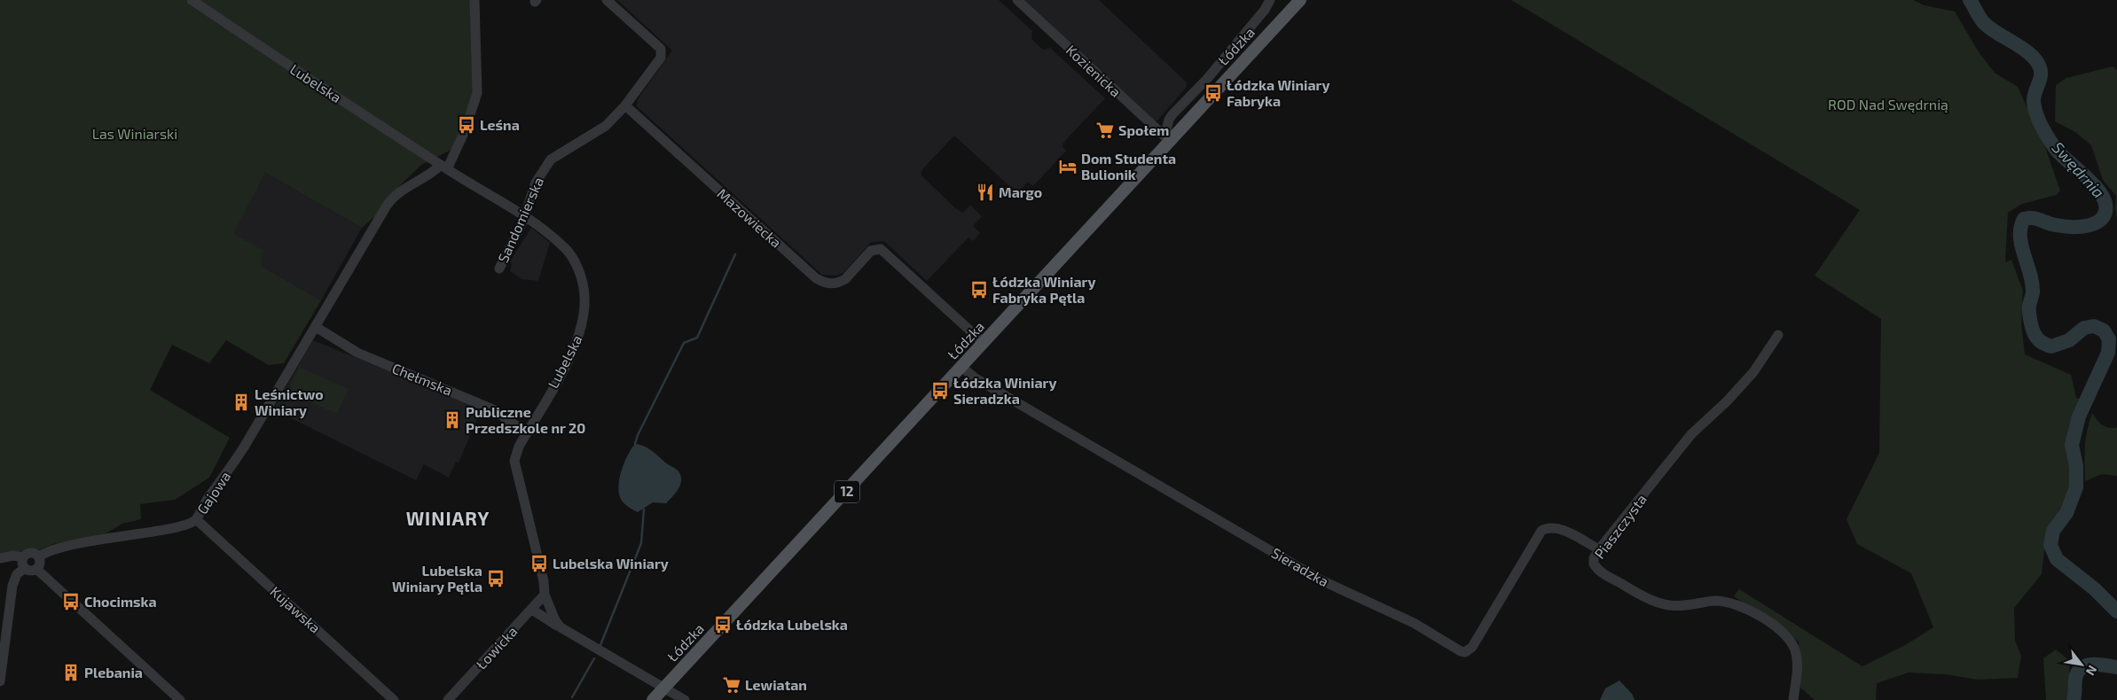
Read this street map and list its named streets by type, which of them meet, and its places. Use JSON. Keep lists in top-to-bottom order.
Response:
{
  "streets": {
    "main road": ["Łódzka", "12"],
    "street": [
      "Kozienicka",
      "Lubelska",
      "Mazowiecka",
      "Sandomierska",
      "Chełmska",
      "Gajowa",
      "Piaszczysta",
      "Sieradzka",
      "Kujawska",
      "Łowicka"
    ]
  },
  "crossings": [
    ["Łódzka", "Kozienicka"],
    ["Łódzka", "Mazowiecka"],
    ["Łódzka", "Sieradzka"],
    ["Lubelska", "Sandomierska"],
    ["Lubelska", "Chełmska"],
    ["Lubelska", "Łowicka"],
    ["Mazowiecka", "Sandomierska"],
    ["Chełmska", "Gajowa"],
    ["Gajowa", "Kujawska"],
    ["Piaszczysta", "Sieradzka"]
  ],
  "districts": ["WINIARY"],
  "water": ["Swędrnia"],
  "parks": ["ROD Nad Swędrnią", "Las Winiarski"],
  "places": {
    "bus stop": [
      "Łódzka Winiary Fabryka",
      "Leśna",
      "Łódzka Winiary Fabryka Pętla",
      "Łódzka Winiary Sieradzka",
      "Lubelska Winiary",
      "Lubelska Winiary Pętla",
      "Chocimska",
      "Łódzka Lubelska"
    ],
    "supermarket": ["Społem", "Lewiatan"],
    "hotel": ["Dom Studenta Bulionik"],
    "restaurant": ["Margo"],
    "building": ["Leśnictwo Winiary", "Publiczne Przedszkole nr 20", "Plebania"]
  },
  "north": "bottom right"
}
